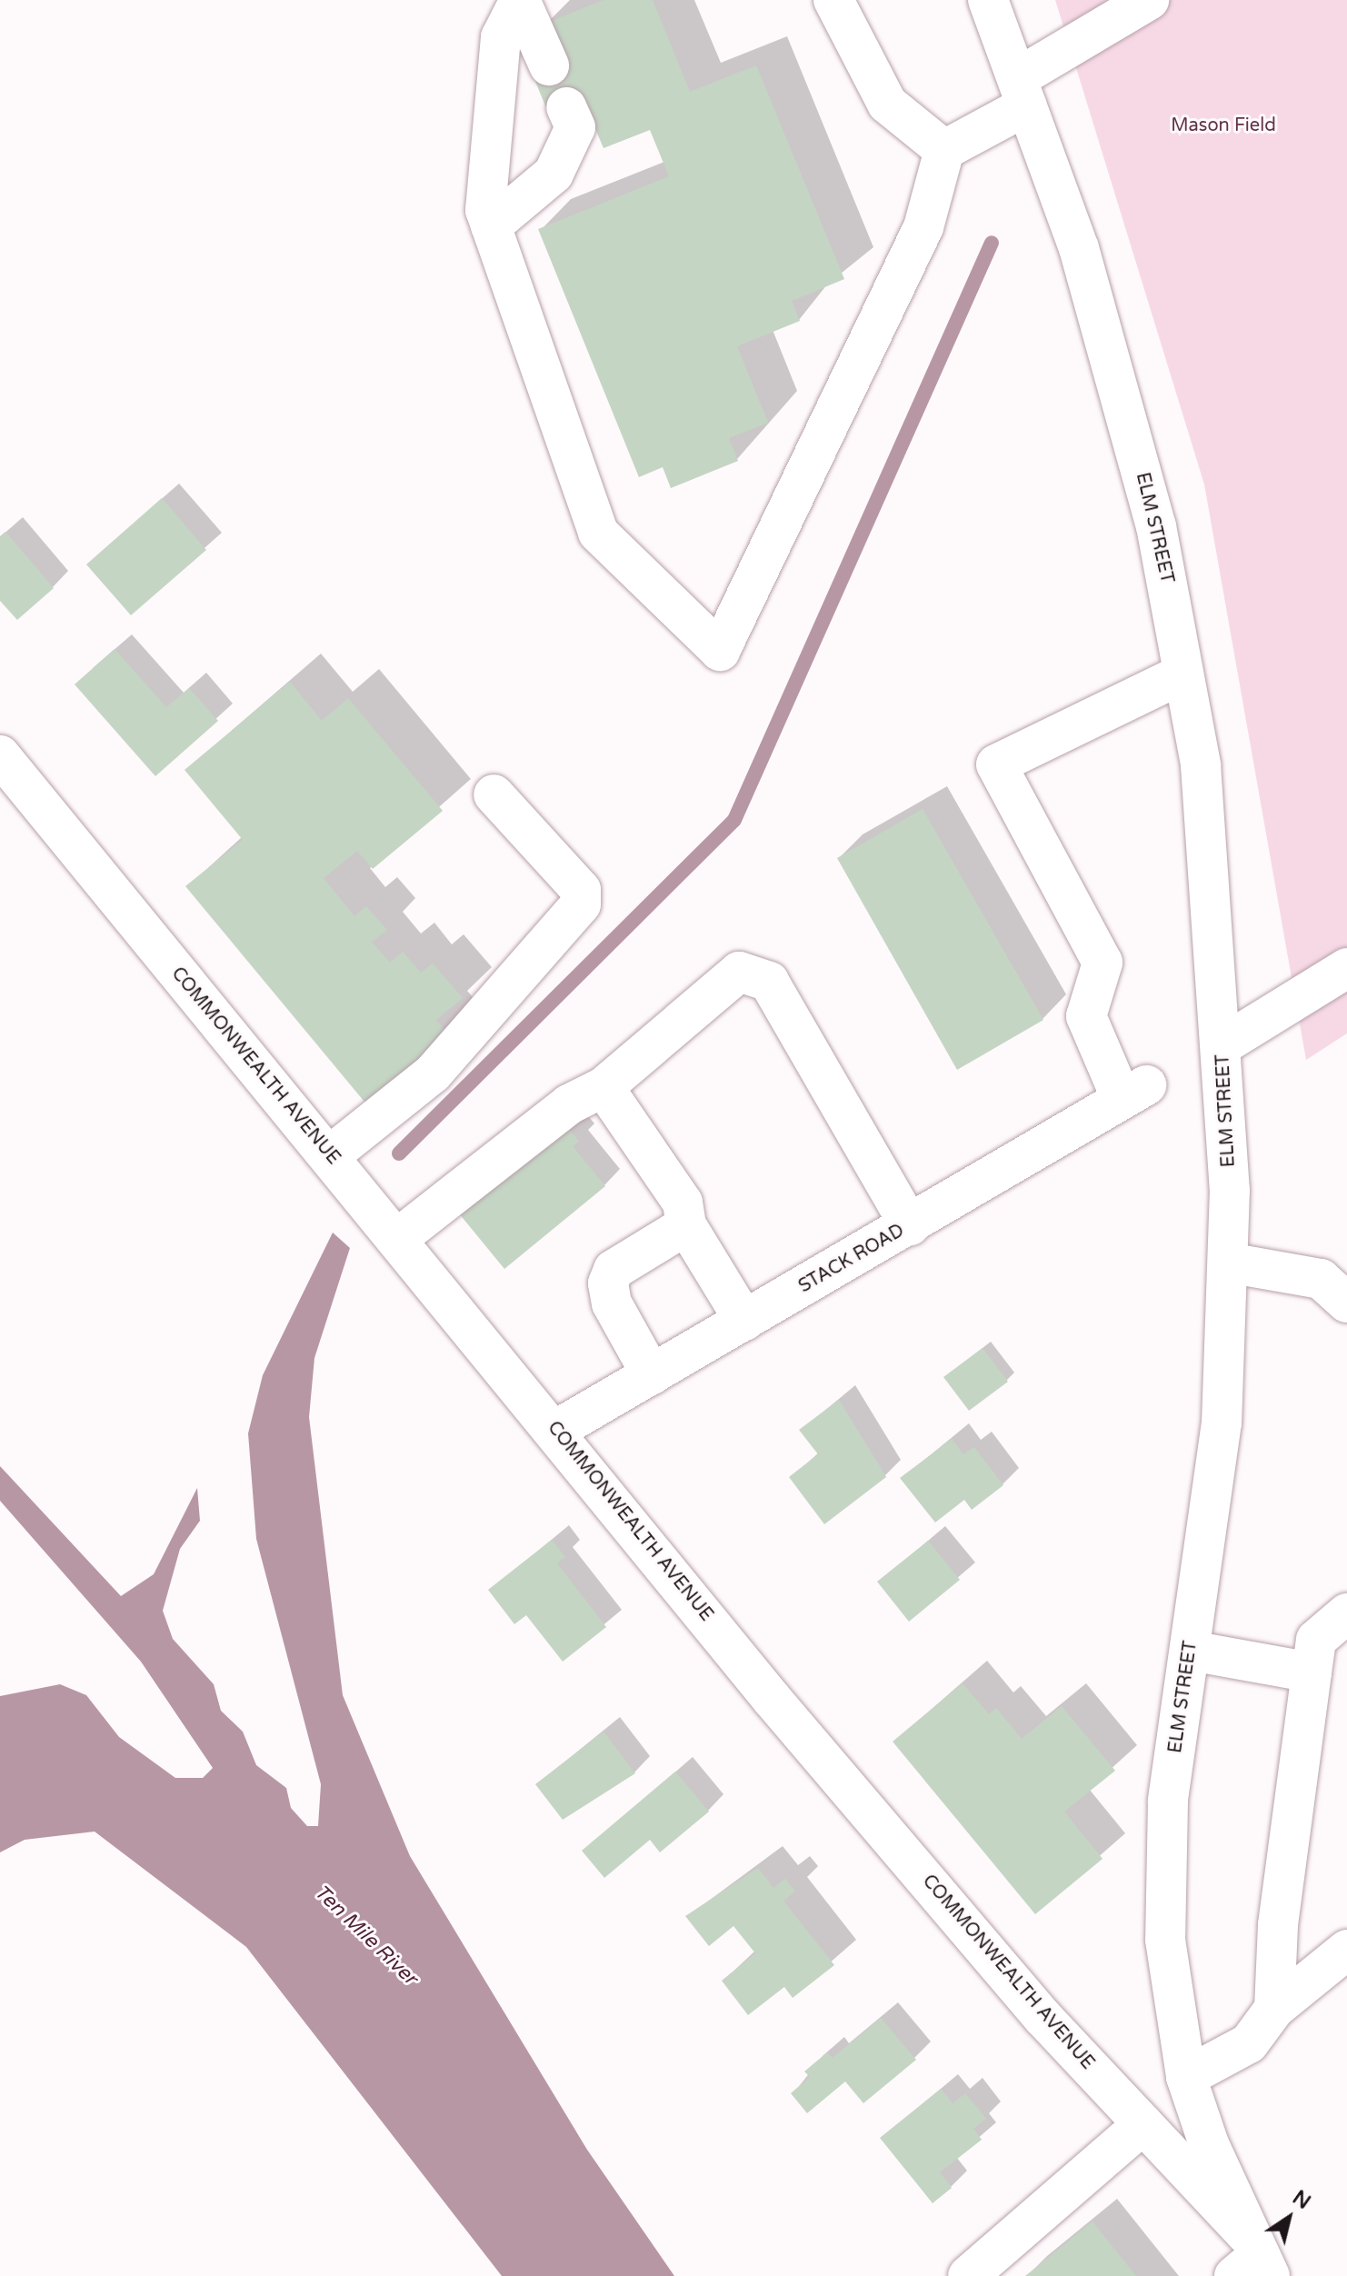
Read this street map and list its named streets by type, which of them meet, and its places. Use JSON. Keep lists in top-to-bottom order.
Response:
{
  "streets": {
    "street": ["ELM STREET", "COMMONWEALTH AVENUE", "STACK ROAD"]
  },
  "crossings": [
    ["ELM STREET", "COMMONWEALTH AVENUE"],
    ["ELM STREET", "STACK ROAD"],
    ["COMMONWEALTH AVENUE", "STACK ROAD"]
  ],
  "water": ["Ten Mile River"],
  "parks": ["Mason Field"],
  "north": "top right"
}
